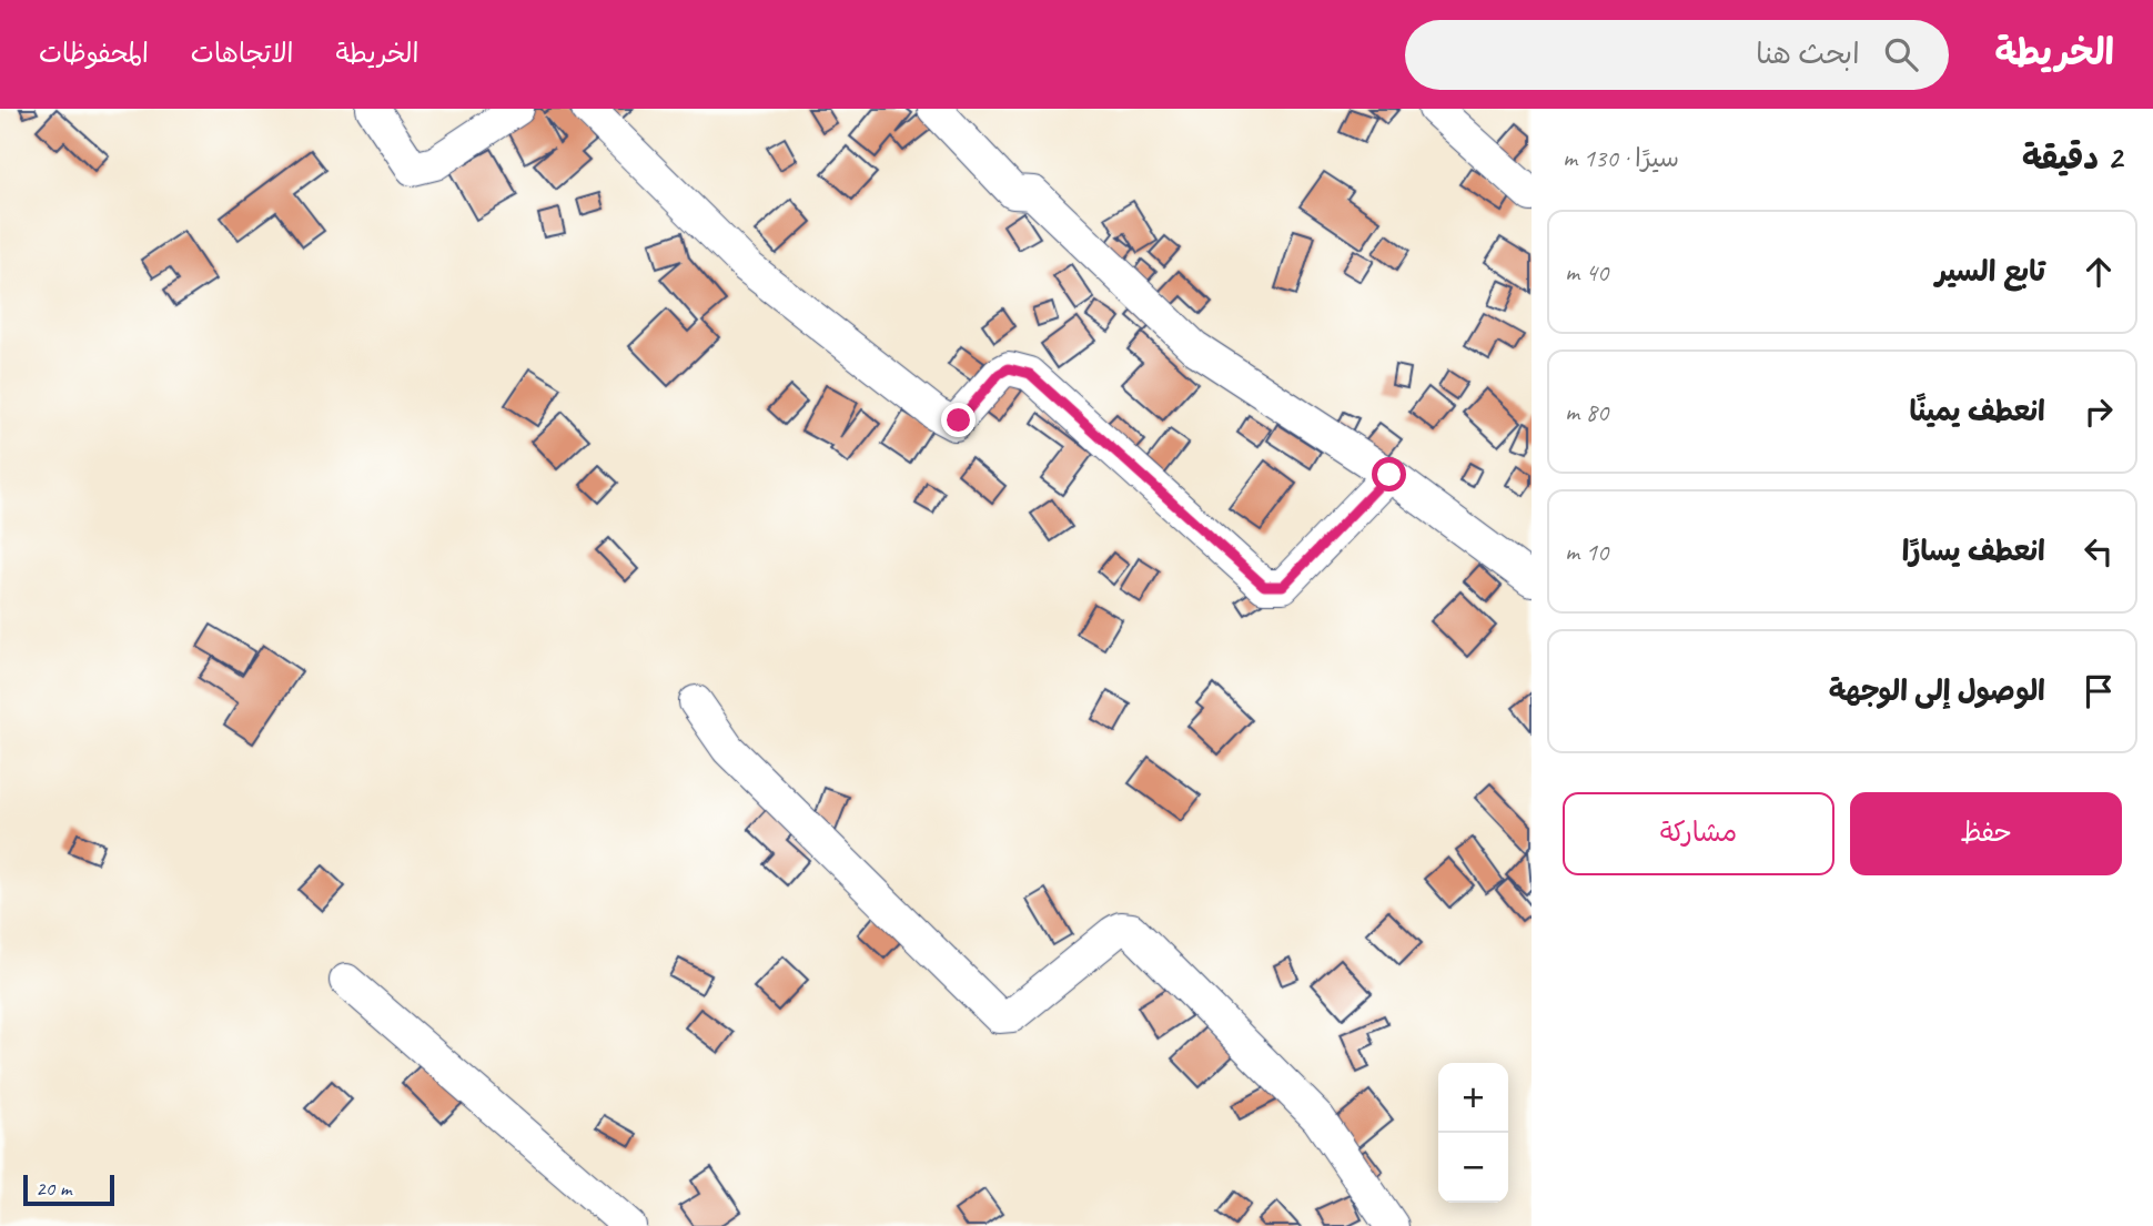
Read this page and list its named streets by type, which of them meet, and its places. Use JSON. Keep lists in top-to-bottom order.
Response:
{
  "scale_bar": "20 m",
  "page": {
    "header": "الخريطة",
    "search": "ابحث هنا",
    "nav": ["الخريطة", "الاتجاهات", "المحفوظات"],
    "heading": ["2 دقيقة", "سيرًا · 130 m"],
    "list": [
      ["تابع السير", "40 m"],
      ["انعطف يمينًا", "80 m"],
      ["انعطف يسارًا", "10 m"],
      "الوصول إلى الوجهة"
    ],
    "buttons": ["حفظ", "مشاركة"],
    "map_buttons": ["+", "−"],
    "scale": "20 m"
  }
}
